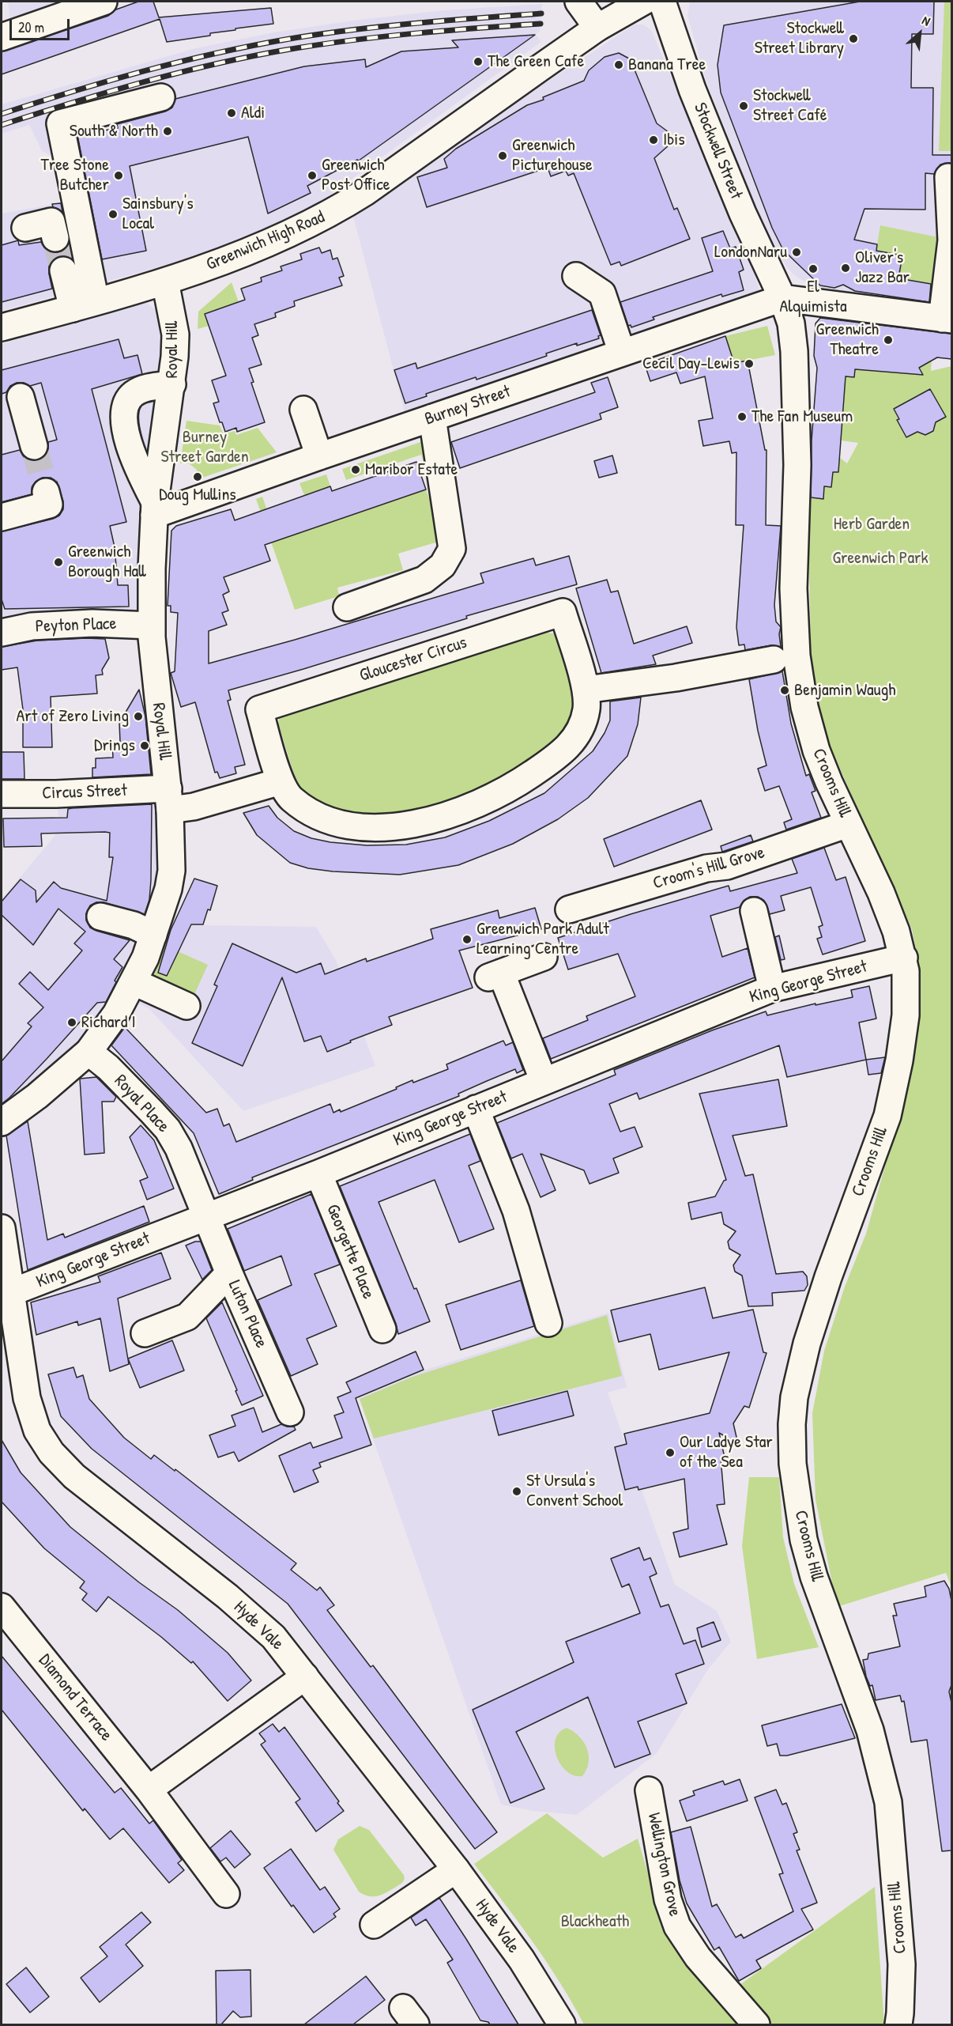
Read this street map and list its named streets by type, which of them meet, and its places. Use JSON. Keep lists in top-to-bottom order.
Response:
{
  "streets": {
    "street": [
      "Stockwell Street",
      "Greenwich High Road",
      "Royal Hill",
      "Burney Street",
      "Peyton Place",
      "Gloucester Circus",
      "Crooms Hill",
      "Circus Street",
      "Croom's Hill Grove",
      "King George Street",
      "Royal Place",
      "Georgette Place",
      "Luton Place",
      "Hyde Vale",
      "Diamond Terrace",
      "Wellington Grove"
    ]
  },
  "crossings": [
    ["Stockwell Street", "Burney Street"],
    ["Stockwell Street", "Crooms Hill"],
    ["Greenwich High Road", "Royal Hill"],
    ["Royal Hill", "Burney Street"],
    ["Royal Hill", "Peyton Place"],
    ["Royal Hill", "Circus Street"],
    ["Royal Hill", "Royal Place"],
    ["Burney Street", "Crooms Hill"],
    ["Crooms Hill", "Croom's Hill Grove"],
    ["Crooms Hill", "King George Street"],
    ["King George Street", "Royal Place"],
    ["King George Street", "Georgette Place"],
    ["King George Street", "Luton Place"],
    ["King George Street", "Hyde Vale"],
    ["Royal Place", "Luton Place"]
  ],
  "parks": [
    "Burney Street Garden",
    "Herb Garden",
    "Greenwich Park",
    "Blackheath"
  ],
  "places": [
    "Stockwell Street Library",
    "The Green Cafe",
    "Banana Tree",
    "Stockwell Street Café",
    "Aldi",
    "South & North",
    "Ibis",
    "Greenwich Picturehouse",
    "Tree Stone Butcher",
    "Greenwich Post Office",
    "Sainsbury's Local",
    "LondonNaru",
    "Oliver's Jazz Bar",
    "El Alquimista",
    "Greenwich Theatre",
    "Cecil Day-Lewis",
    "The Fan Museum",
    "Maribor Estate",
    "Doug Mullins",
    "Greenwich Borough Hall",
    "Benjamin Waugh",
    "Art of Zero Living",
    "Drings",
    "Greenwich Park Adult Learning Centre",
    "Richard I",
    "Our Ladye Star of the Sea",
    "St Ursula's Convent School"
  ],
  "scale_bar": "20 m",
  "north": "top right"
}
